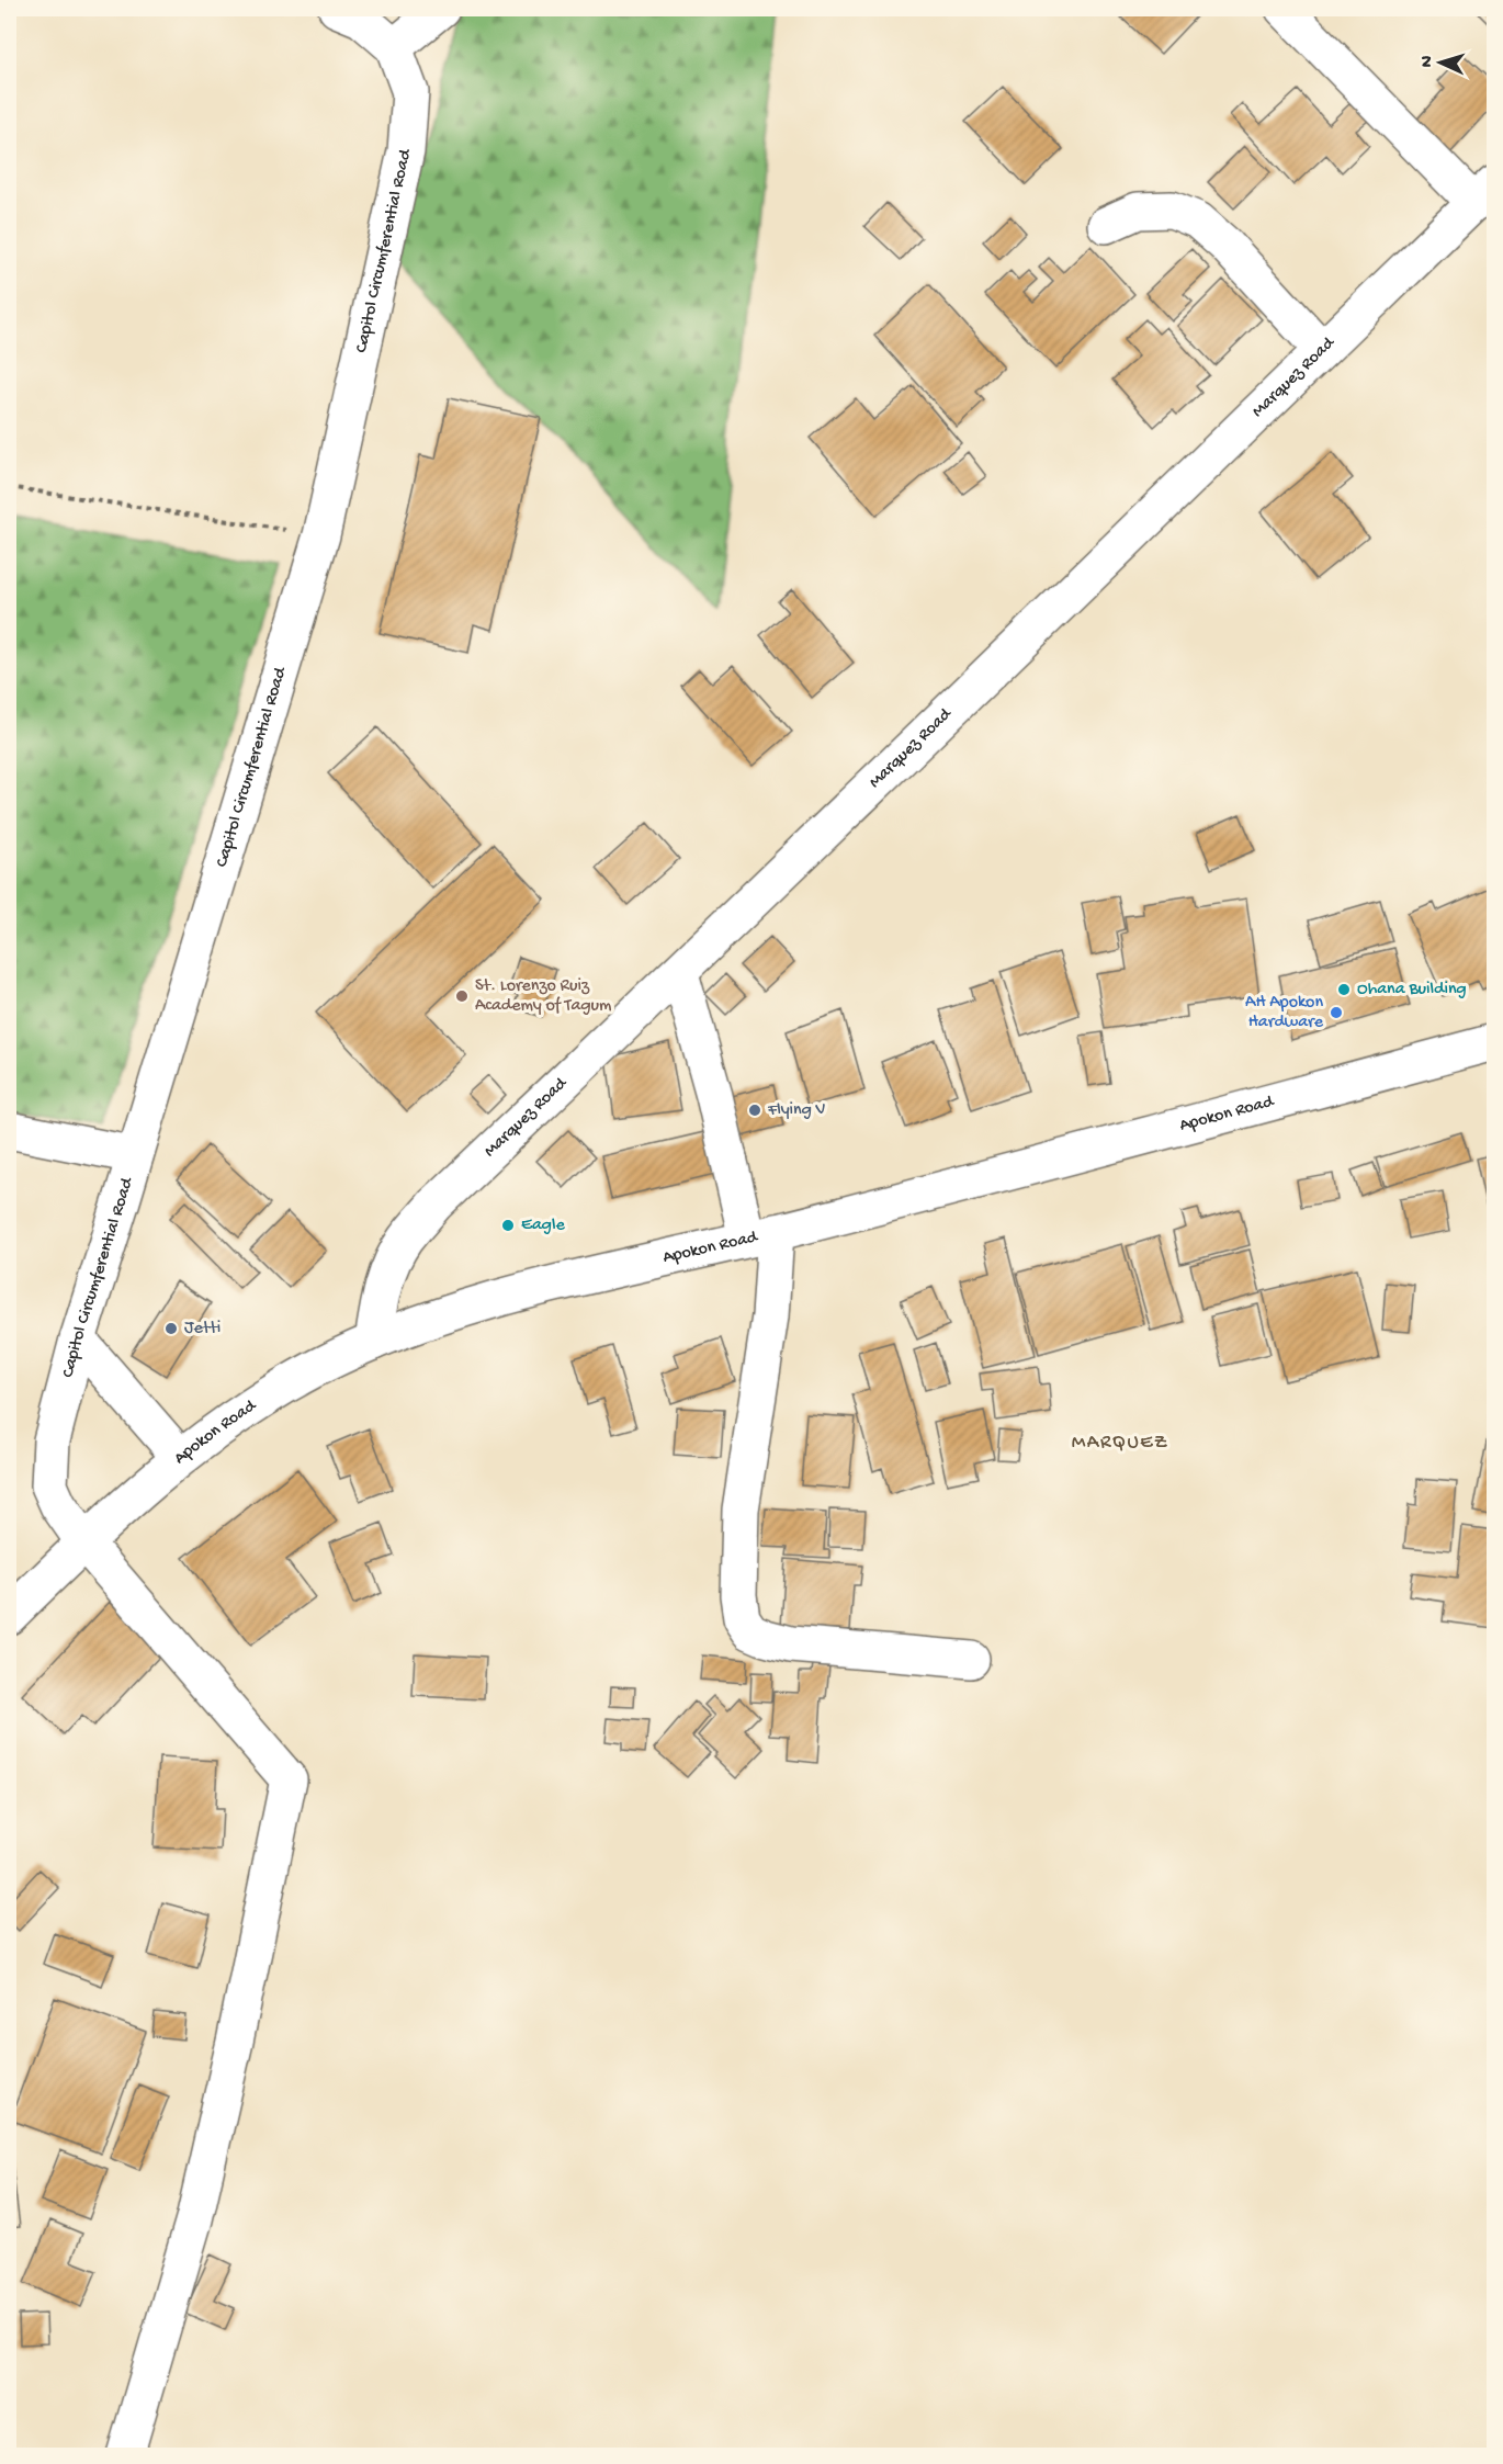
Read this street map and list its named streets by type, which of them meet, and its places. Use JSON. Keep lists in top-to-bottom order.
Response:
{
  "streets": {
    "main road": ["Capitol Circumferential Road", "Marquez Road", "Apokon Road"]
  },
  "crossings": [
    ["Capitol Circumferential Road", "Apokon Road"],
    ["Marquez Road", "Apokon Road"]
  ],
  "districts": ["MARQUEZ"],
  "places": [
    "Ohana Building",
    "St. Lorenzo Ruiz Academy of Tagum",
    "AH Apokon Hardware",
    "Flying V",
    "Eagle",
    "Jetti"
  ],
  "north": "left"
}
